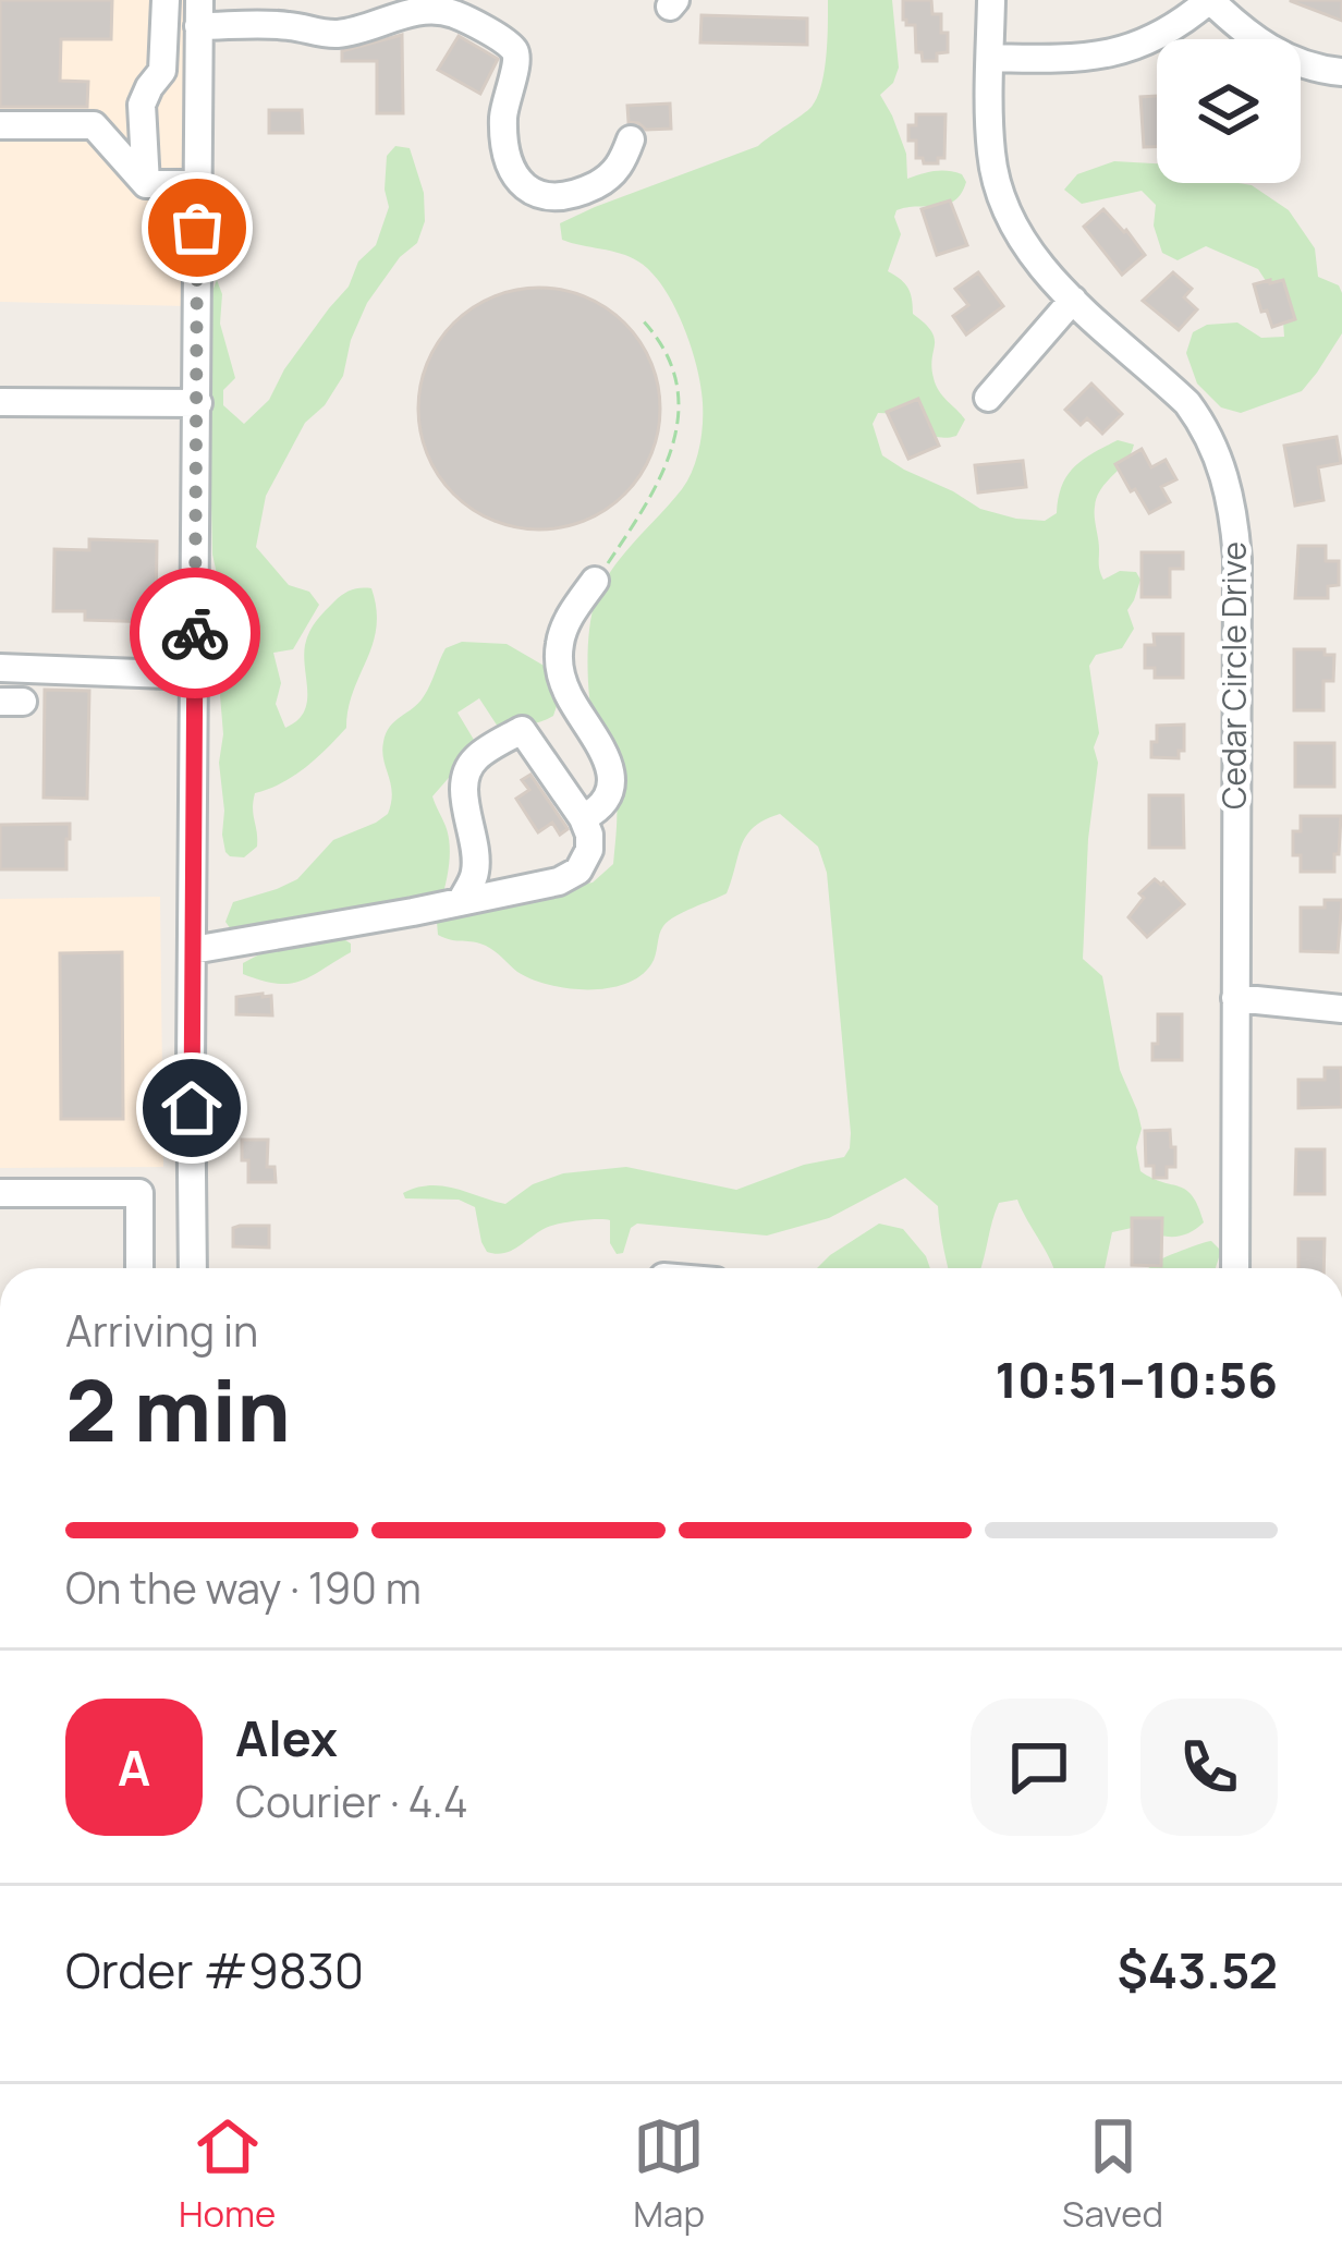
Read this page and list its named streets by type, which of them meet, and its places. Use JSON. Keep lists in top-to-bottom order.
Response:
{
  "streets": {
    "street": ["Cedar Circle Drive"]
  },
  "page": {
    "heading": ["2 min", "Arriving in", "10:51–10:56"],
    "panel": [
      "Alex",
      "Courier · 4.4",
      "Order #9830",
      "$43.52"
    ],
    "bar": "On the way · 190 m",
    "round": "A",
    "tabs": ["Home", "Map", "Saved"]
  }
}
